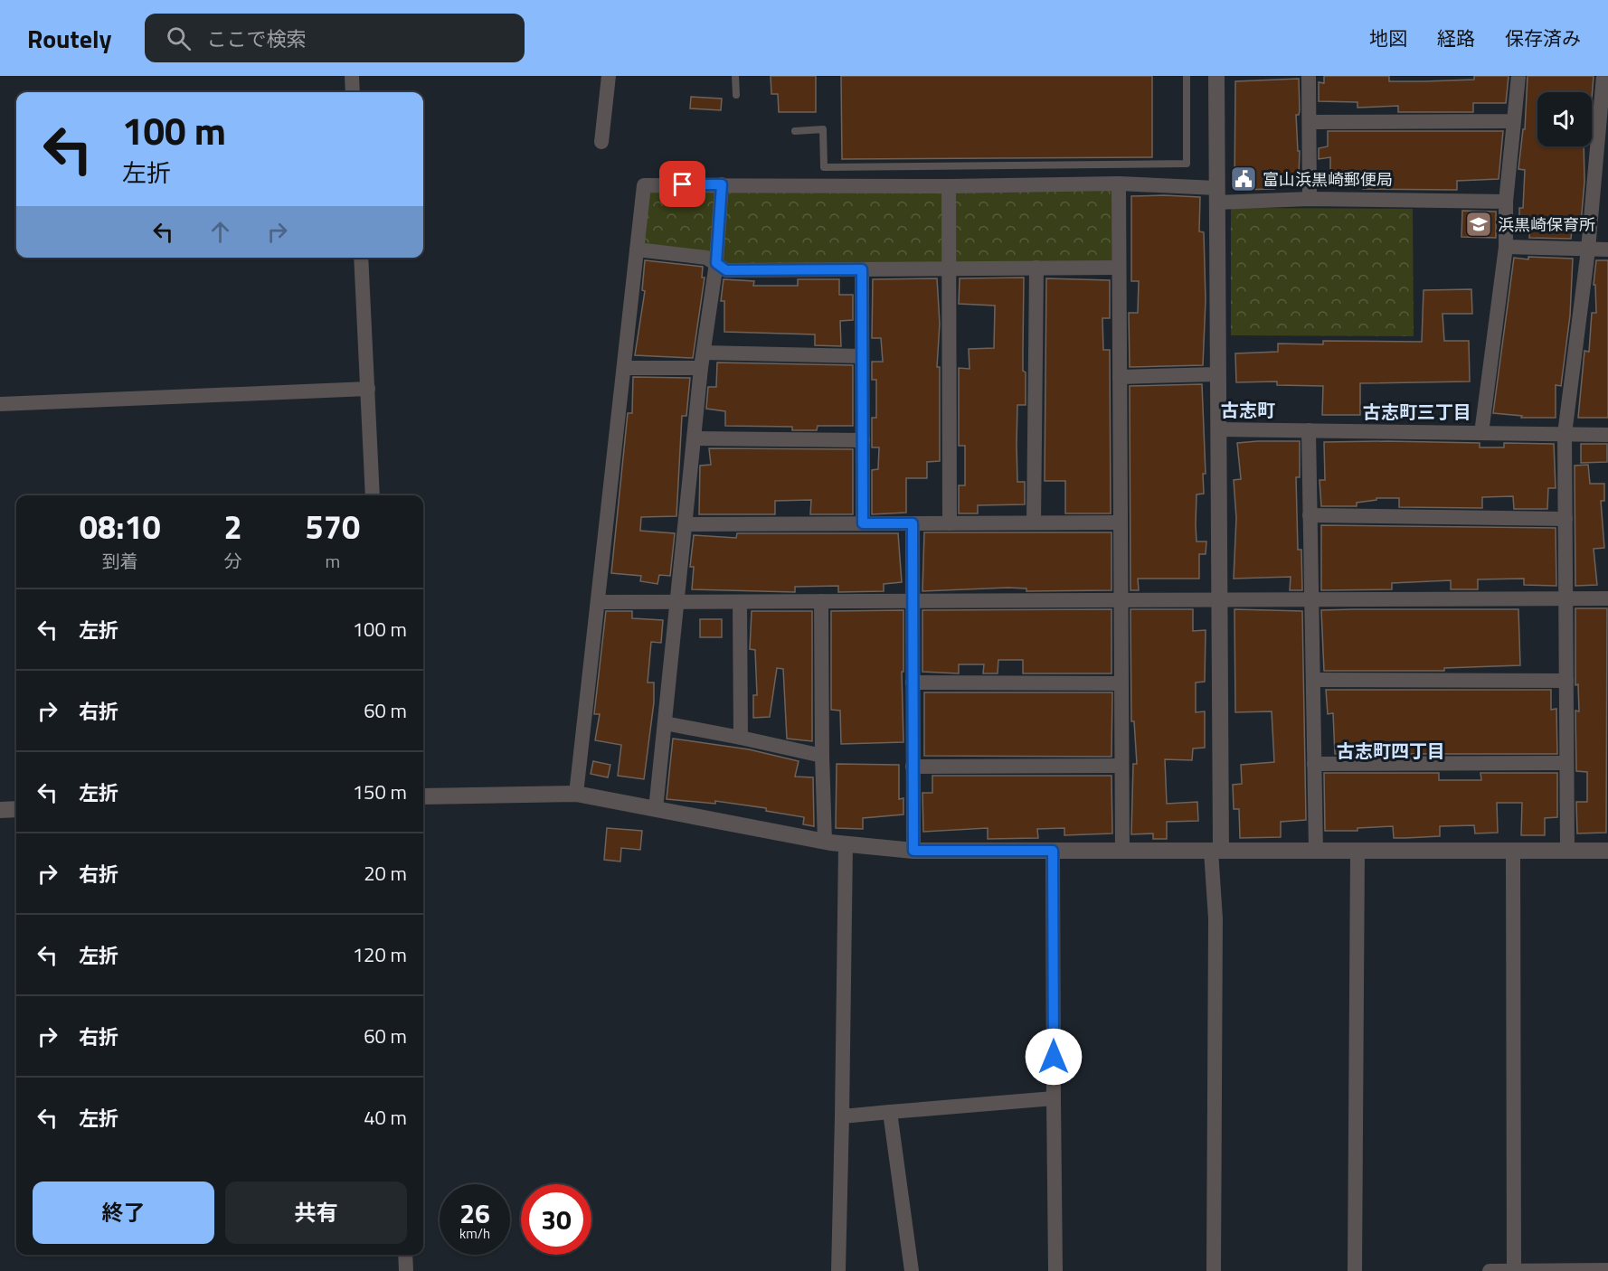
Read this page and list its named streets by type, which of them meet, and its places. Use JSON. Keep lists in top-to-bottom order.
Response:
{
  "districts": ["古志町", "古志町三丁目", "古志町四丁目"],
  "places": {
    "public building": ["富山浜黒崎郵便局"],
    "school or university": ["浜黒崎保育所"]
  },
  "page": {
    "header": "Routely",
    "search": "ここで検索",
    "nav": ["地図", "経路", "保存済み"],
    "turn": ["100 m", "左折"],
    "eta": [
      "08:10",
      "到着",
      "2",
      "分",
      "570",
      "m"
    ],
    "list": [
      {
        "name": "左折",
        "value": "100 m"
      },
      {
        "name": "右折",
        "value": "60 m"
      },
      {
        "name": "左折",
        "value": "150 m"
      },
      {
        "name": "右折",
        "value": "20 m"
      },
      {
        "name": "左折",
        "value": "120 m"
      },
      {
        "name": "右折",
        "value": "60 m"
      },
      {
        "name": "左折",
        "value": "40 m"
      }
    ],
    "buttons": ["終了", "共有"],
    "speed": "26 km/h",
    "limit": "30"
  }
}
